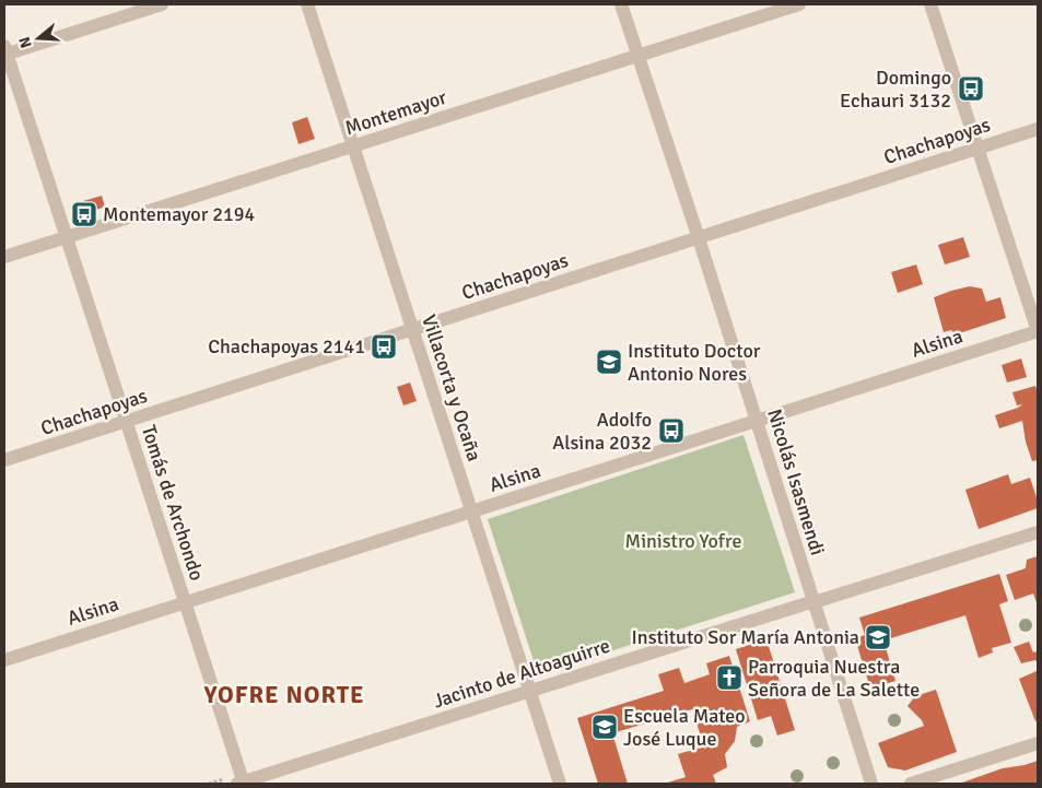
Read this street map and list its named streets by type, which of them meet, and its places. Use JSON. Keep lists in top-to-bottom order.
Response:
{
  "streets": {
    "street": [
      "Montemayor",
      "Chachapoyas",
      "Alsina",
      "Villacorta y Ocaña",
      "Nicolás Isasmendi",
      "Tomás de Archondo",
      "Jacinto de Altoaguirre"
    ]
  },
  "crossings": [
    ["Montemayor", "Villacorta y Ocaña"],
    ["Montemayor", "Nicolás Isasmendi"],
    ["Montemayor", "Tomás de Archondo"],
    ["Chachapoyas", "Villacorta y Ocaña"],
    ["Chachapoyas", "Nicolás Isasmendi"],
    ["Chachapoyas", "Tomás de Archondo"],
    ["Alsina", "Villacorta y Ocaña"],
    ["Alsina", "Nicolás Isasmendi"],
    ["Alsina", "Tomás de Archondo"],
    ["Villacorta y Ocaña", "Jacinto de Altoaguirre"],
    ["Nicolás Isasmendi", "Jacinto de Altoaguirre"],
    ["Tomás de Archondo", "Jacinto de Altoaguirre"]
  ],
  "districts": ["YOFRE NORTE"],
  "parks": ["Ministro Yofre"],
  "places": {
    "bus stop": [
      "Domingo Echauri 3132",
      "Montemayor 2194",
      "Chachapoyas 2141",
      "Adolfo Alsina 2032"
    ],
    "school or university": ["Instituto Doctor Antonio Nores", "Instituto Sor María Antonia", "Escuela Mateo José Luque"],
    "church": ["Parroquia Nuestra Señora de La Salette"]
  },
  "north": "left"
}
